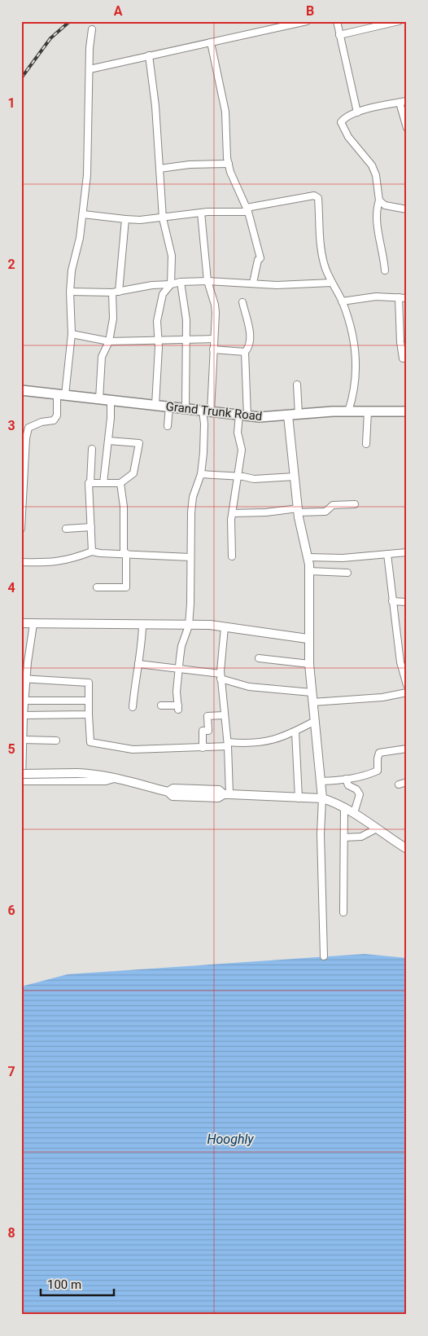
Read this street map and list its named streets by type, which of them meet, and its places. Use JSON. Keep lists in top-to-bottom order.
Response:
{
  "streets": {
    "main road": ["Grand Trunk Road"]
  },
  "water": ["Hooghly"],
  "scale_bar": "100 m",
  "grid": {
    "columns": ["A", "B"],
    "rows": [
      "1",
      "2",
      "3",
      "4",
      "5",
      "6",
      "7",
      "8"
    ]
  }
}
